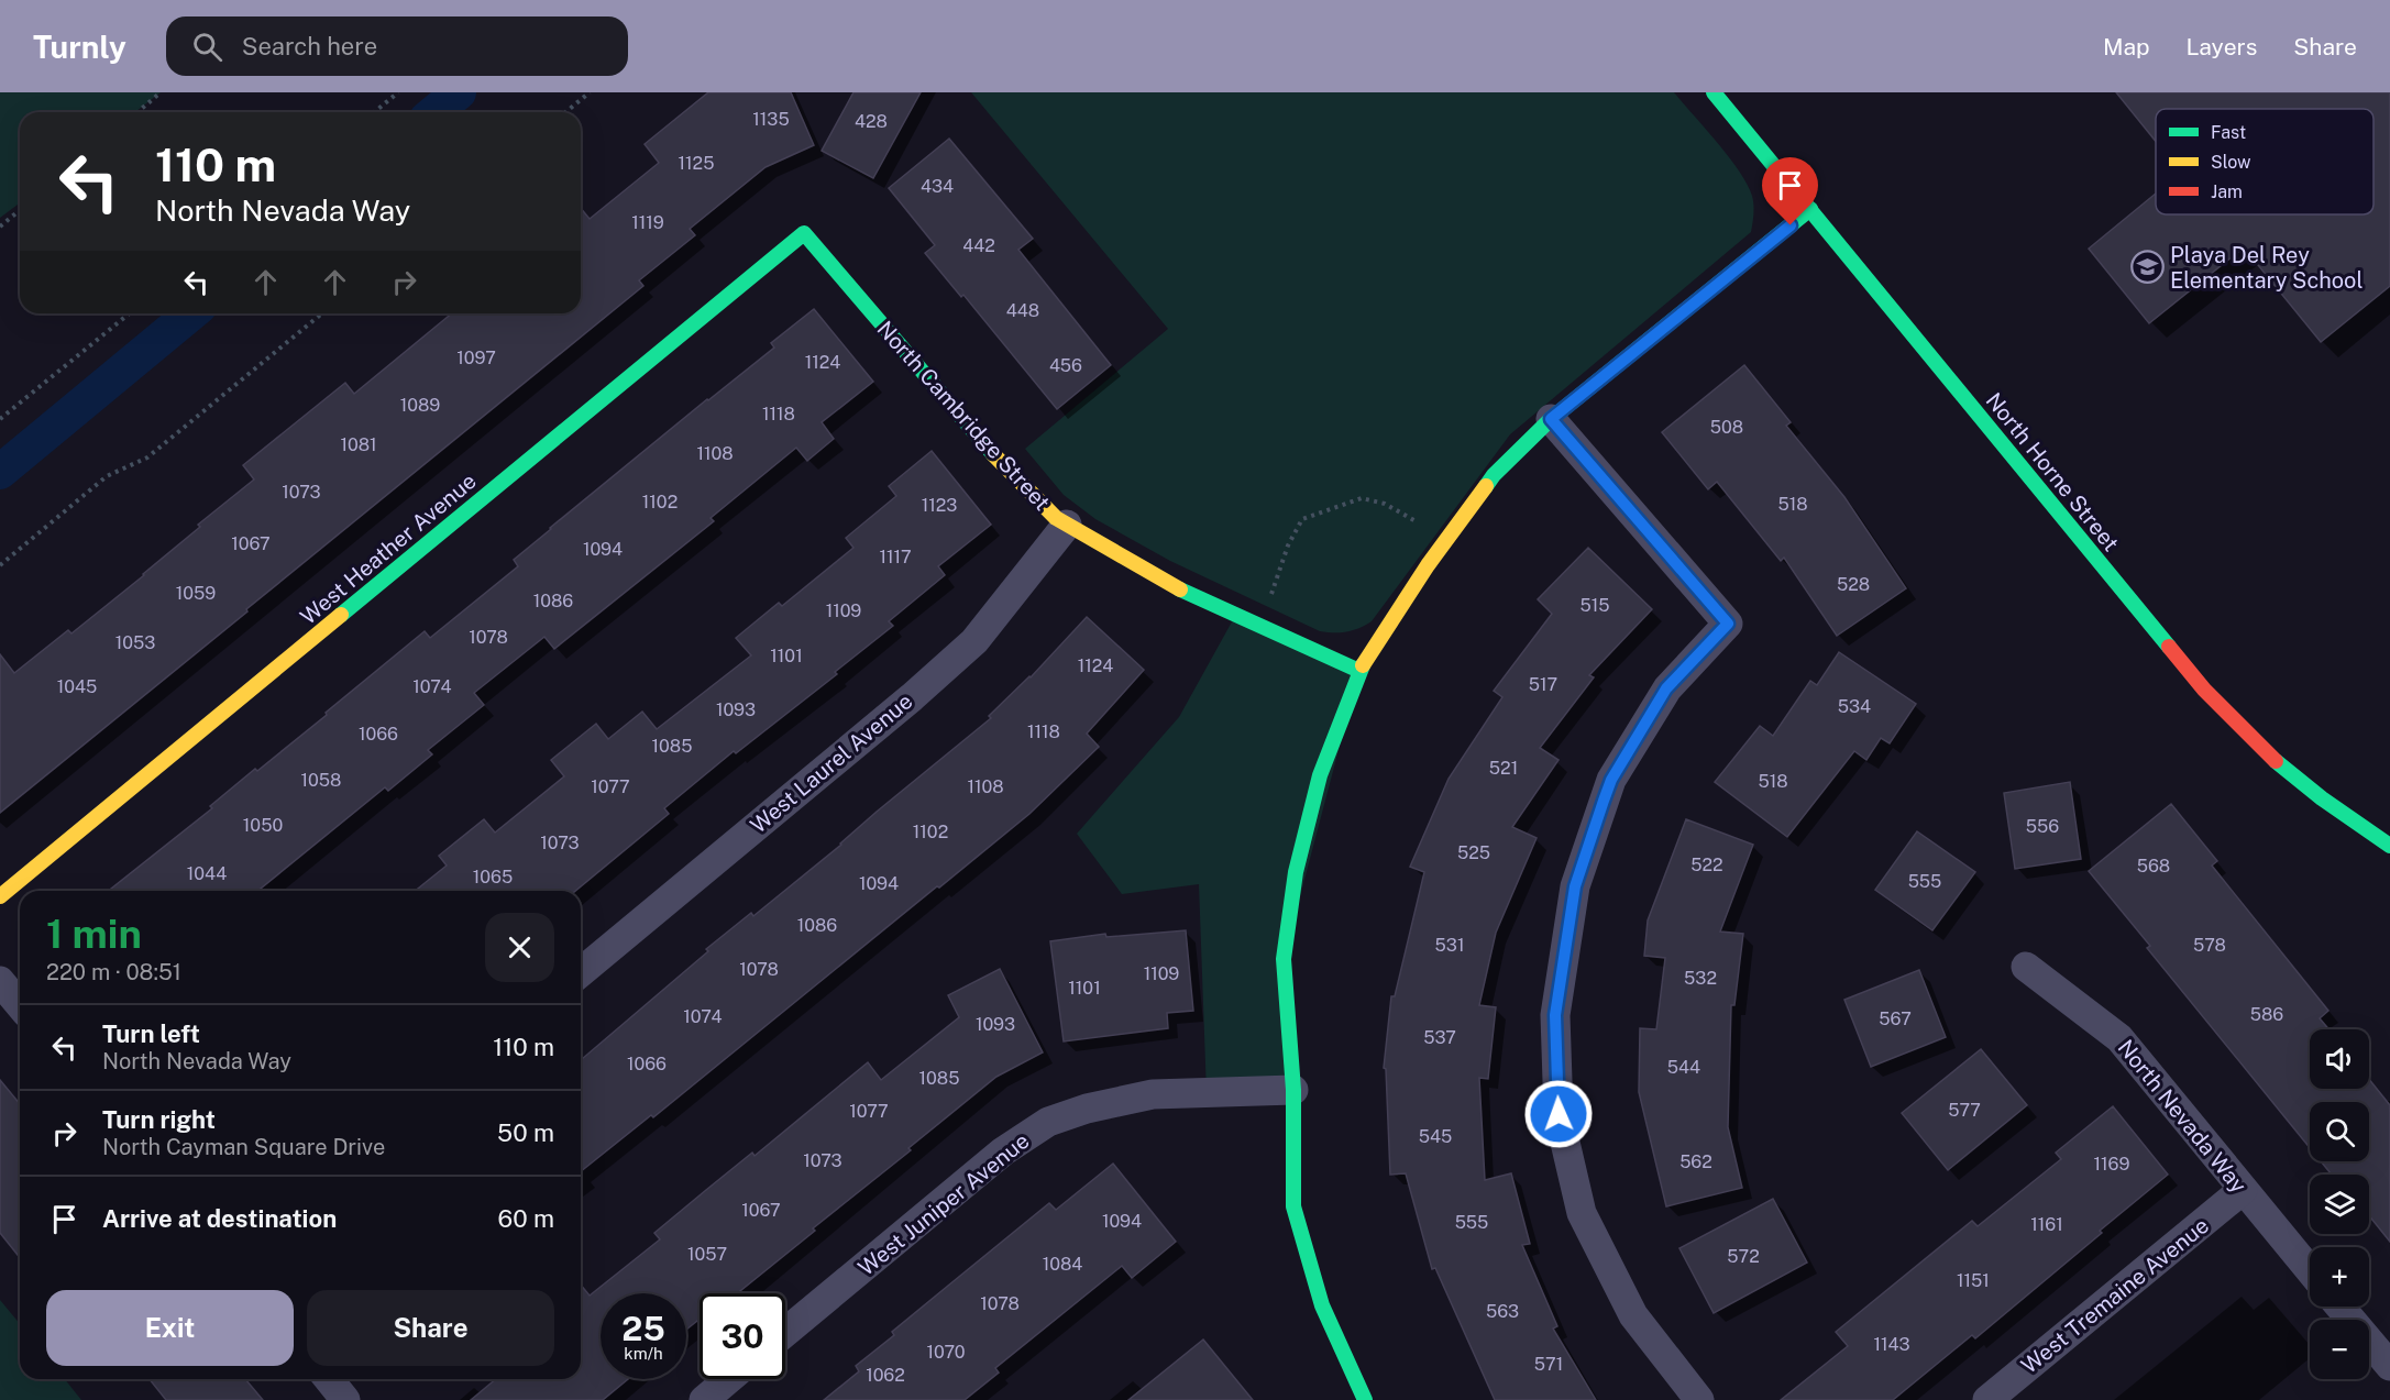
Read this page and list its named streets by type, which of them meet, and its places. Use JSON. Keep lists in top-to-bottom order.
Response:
{
  "streets": {
    "street": [
      "North Cambridge Street",
      "North Horne Street",
      "West Heather Avenue",
      "West Laurel Avenue",
      "North Nevada Way",
      "West Juniper Avenue",
      "West Tremaine Avenue"
    ]
  },
  "crossings": [
    ["North Cambridge Street", "West Heather Avenue"],
    ["North Cambridge Street", "West Laurel Avenue"],
    ["North Nevada Way", "West Tremaine Avenue"]
  ],
  "places": {
    "school or university": ["Playa Del Rey Elementary School"]
  },
  "house_numbers": [
    "1135",
    "428",
    "1125",
    "434",
    "1119",
    "442",
    "448",
    "1097",
    "1124",
    "456",
    "1089",
    "1118",
    "508",
    "1081",
    "1108",
    "1073",
    "1102",
    "518",
    "1123",
    "1067",
    "1094",
    "1117",
    "528",
    "1059",
    "1086",
    "515",
    "1109",
    "1078",
    "1053",
    "1101",
    "1124",
    "517",
    "1045",
    "1074",
    "534",
    "1093",
    "1118",
    "1066",
    "1085",
    "521",
    "1058",
    "518",
    "1077",
    "1108",
    "1050",
    "556",
    "1102",
    "1073",
    "525",
    "522",
    "568",
    "1044",
    "1065",
    "555",
    "1094",
    "1086",
    "531",
    "578",
    "1078",
    "1109",
    "532",
    "1101",
    "586",
    "1074",
    "567",
    "1093",
    "537",
    "1066",
    "544",
    "1085",
    "577",
    "1077",
    "545",
    "1073",
    "562",
    "1169",
    "1067",
    "1094",
    "555",
    "1161",
    "1057",
    "572",
    "1084",
    "1151",
    "1078",
    "563",
    "1143",
    "1070",
    "571",
    "1062"
  ],
  "legend": ["Fast", "Slow", "Jam"],
  "page": {
    "header": "Turnly",
    "search": "Search here",
    "nav": ["Map", "Layers", "Share"],
    "turn": ["110 m", "North Nevada Way"],
    "heading": ["1 min", "220 m · 08:51"],
    "list": [
      {
        "name": "Turn left",
        "note": "North Nevada Way",
        "value": "110 m"
      },
      {
        "name": "Turn right",
        "note": "North Cayman Square Drive",
        "value": "50 m"
      },
      {
        "name": "Arrive at destination",
        "value": "60 m"
      }
    ],
    "map_buttons": ["+", "−"],
    "buttons": ["Exit", "Share"],
    "speed": "25 km/h",
    "limit": "30"
  }
}
